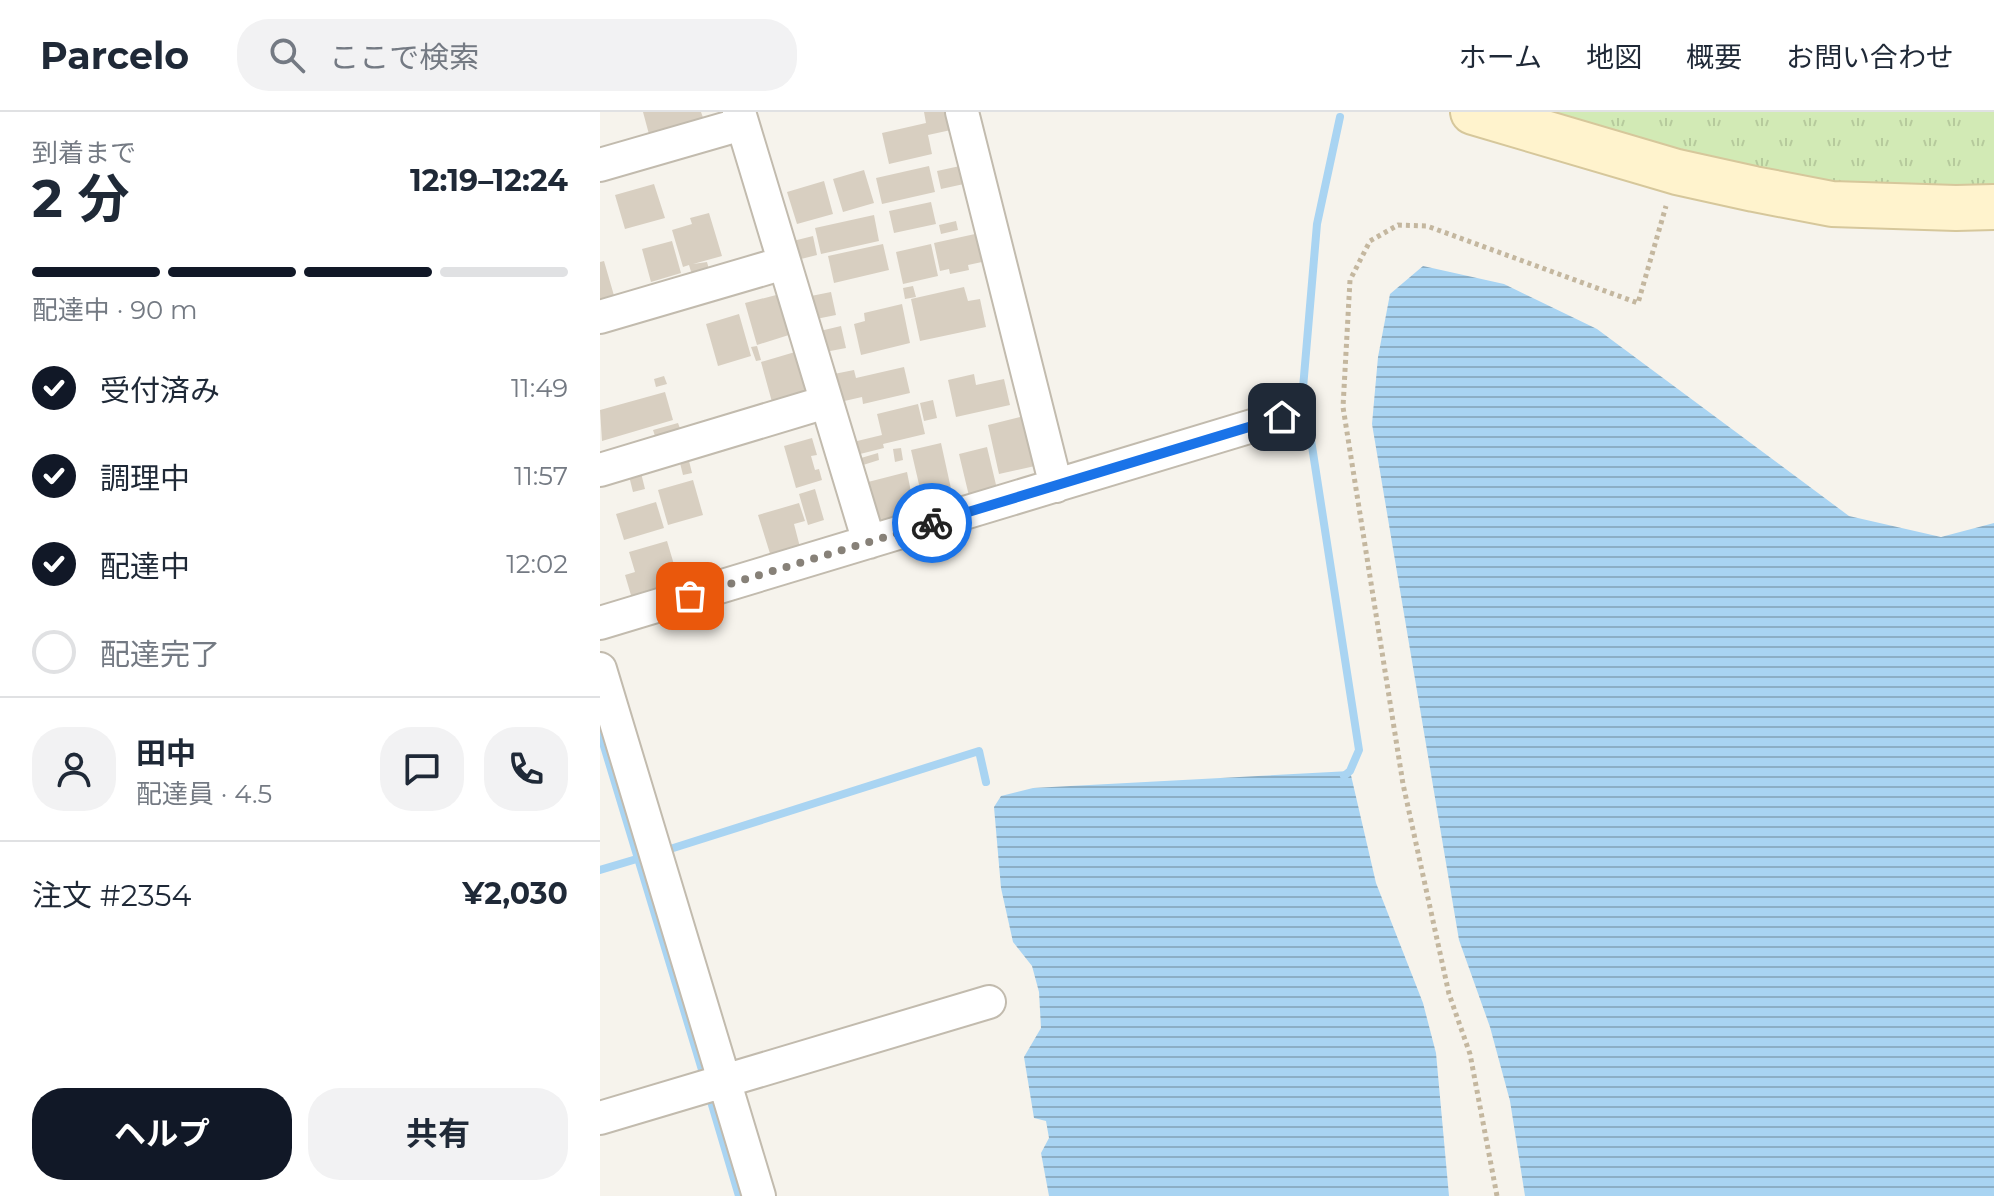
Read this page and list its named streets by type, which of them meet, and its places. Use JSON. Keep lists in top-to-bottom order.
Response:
{
  "page": {
    "header": "Parcelo",
    "search": "ここで検索",
    "nav": [
      "ホーム",
      "地図",
      "概要",
      "お問い合わせ"
    ],
    "heading": ["2 分", "到着まで", "12:19–12:24"],
    "panel": [
      "田中",
      "配達員 · 4.5",
      "注文 #2354",
      "¥2,030"
    ],
    "bar": "配達中 · 90 m",
    "list": [
      ["受付済み", "11:49"],
      ["調理中", "11:57"],
      ["配達中", "12:02"],
      "配達完了"
    ],
    "buttons": ["ヘルプ", "共有"]
  }
}
